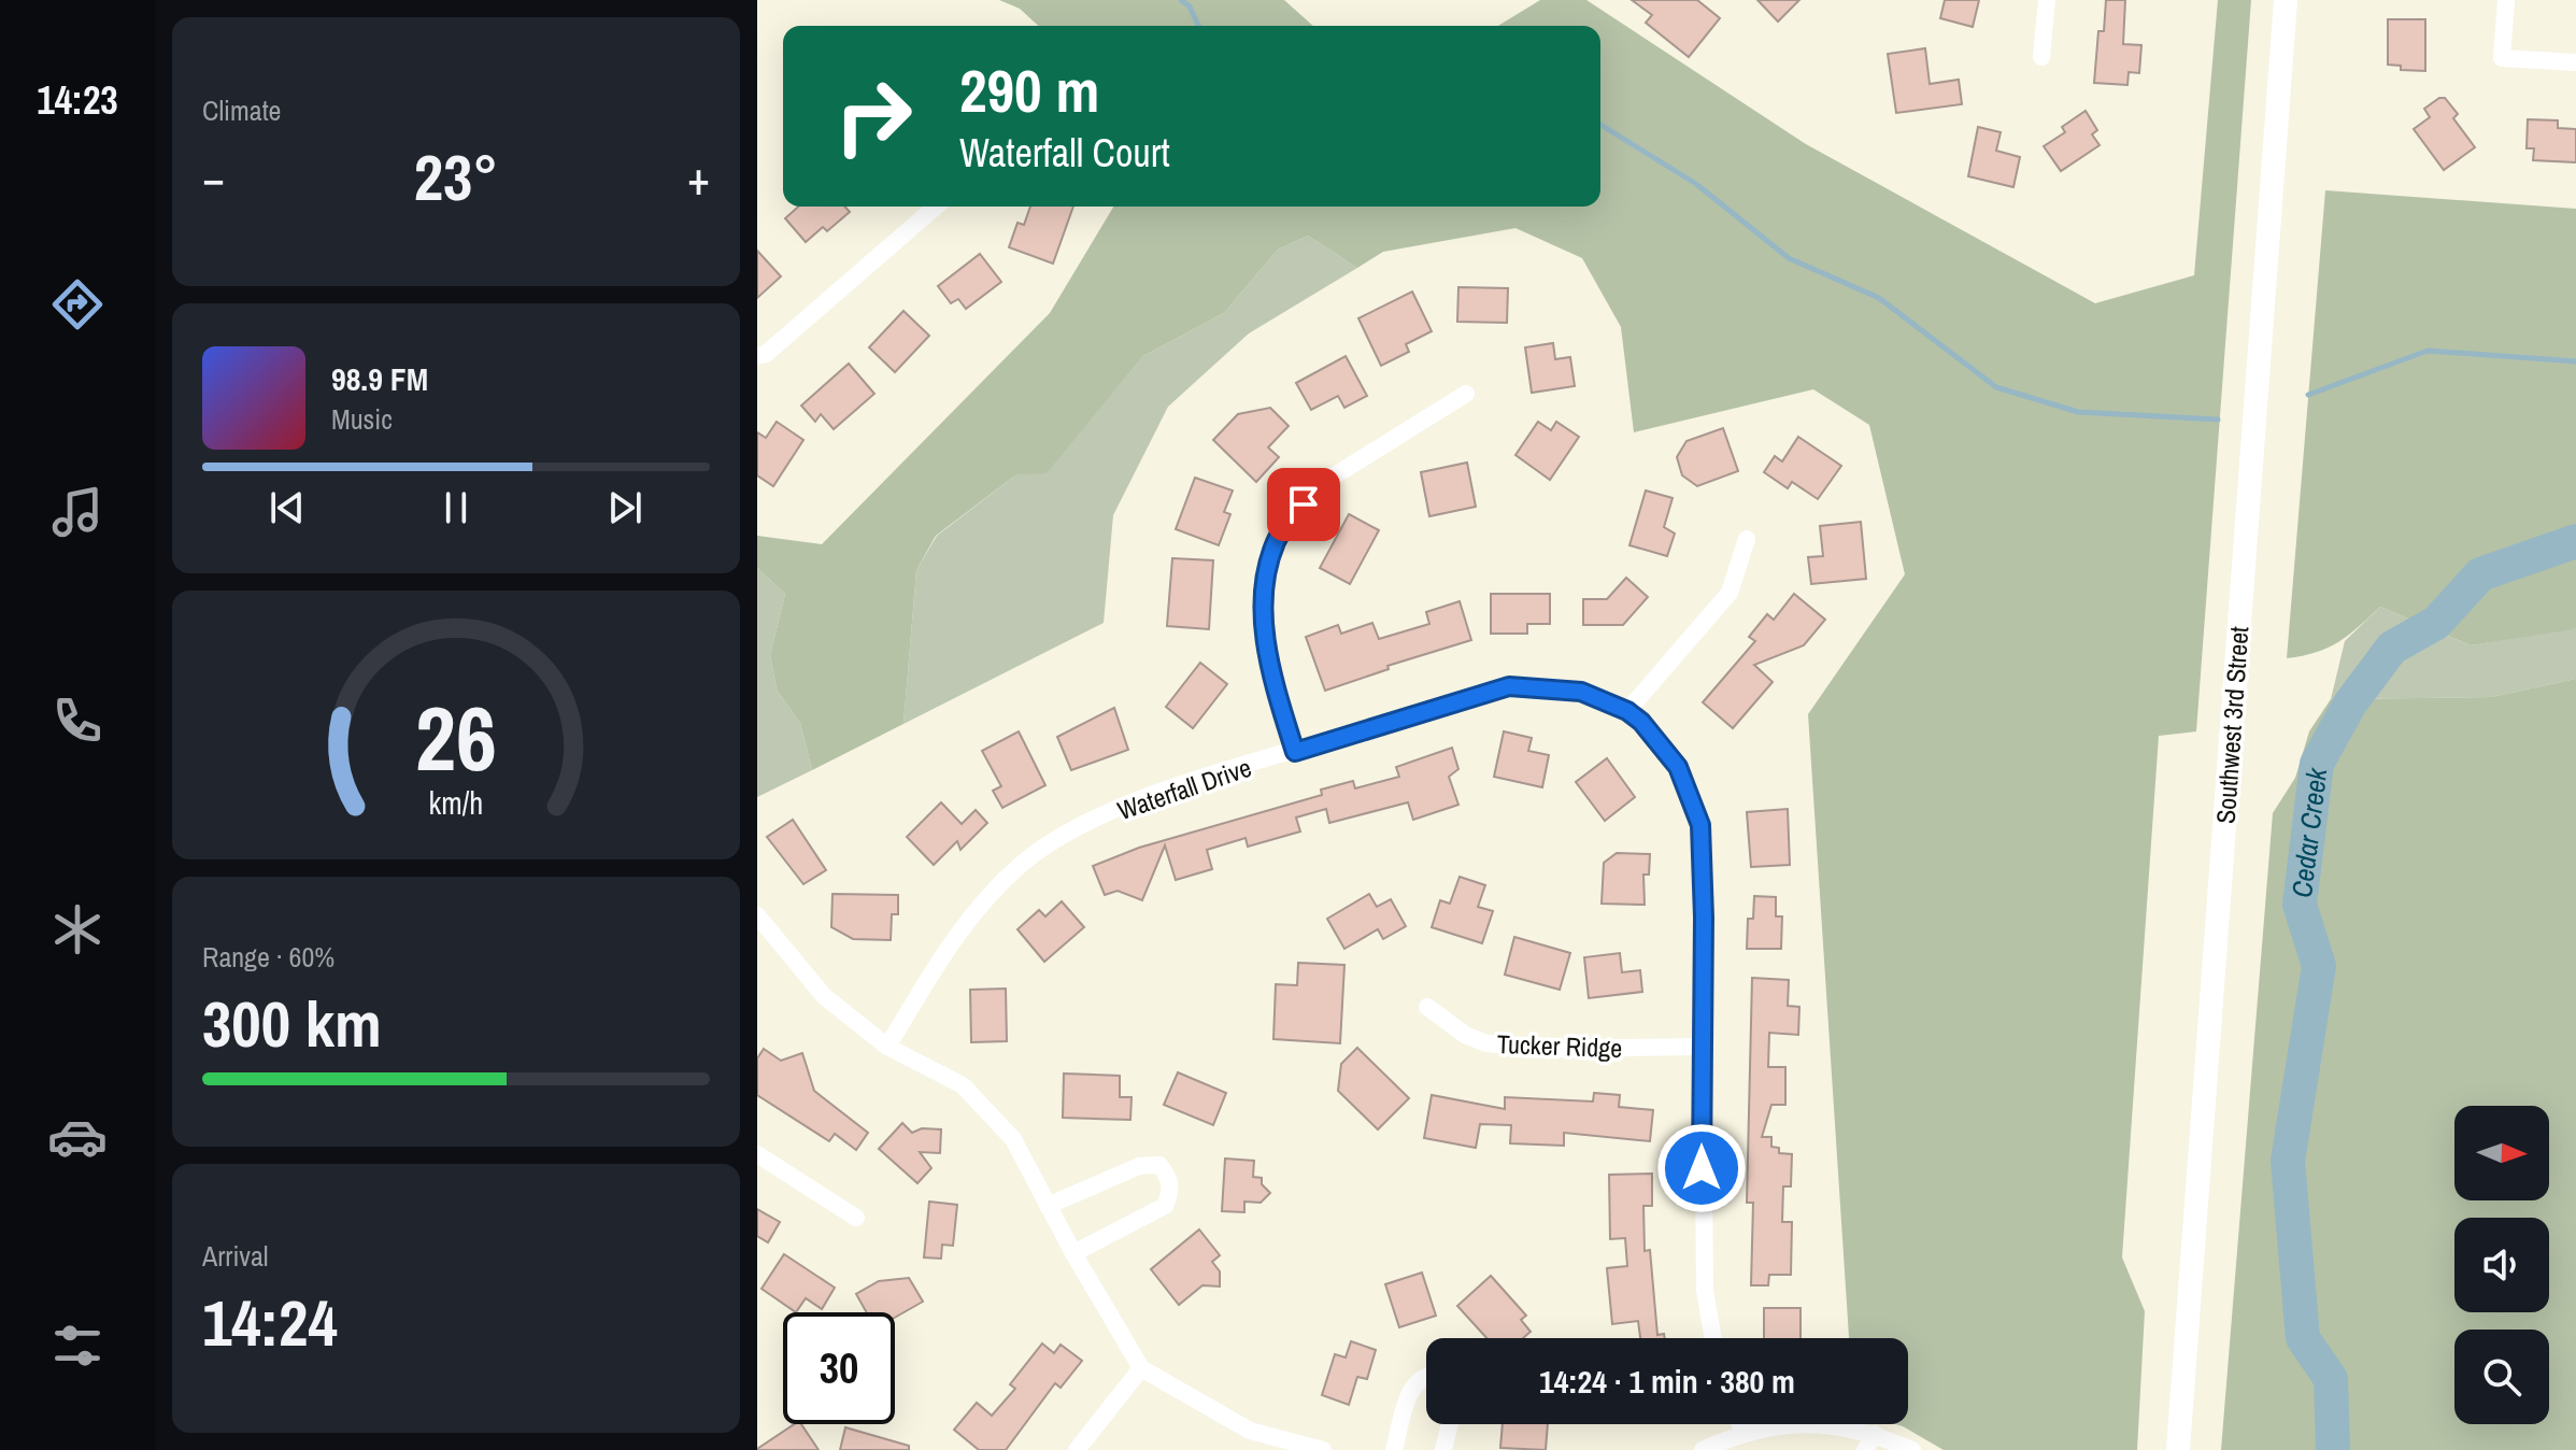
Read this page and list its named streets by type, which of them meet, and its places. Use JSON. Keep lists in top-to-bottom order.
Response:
{
  "streets": {
    "main road": ["Southwest 3rd Street"],
    "street": ["Waterfall Drive", "Tucker Ridge"]
  },
  "crossings": [
    ["Waterfall Drive", "Tucker Ridge"]
  ],
  "water": ["Cedar Creek"],
  "north": "right",
  "page": {
    "tabs": "14:23",
    "tile": [
      "Climate",
      ["Range · 60%", "300 km"],
      ["Arrival", "14:24"]
    ],
    "turn": ["290 m", "Waterfall Court"],
    "heat": ["−", "23°", "+"],
    "song": ["98.9 FM", "Music"],
    "limit": "30",
    "trip": "14:24 · 1 min · 380 m",
    "gauge": ["26", "km/h"]
  }
}
